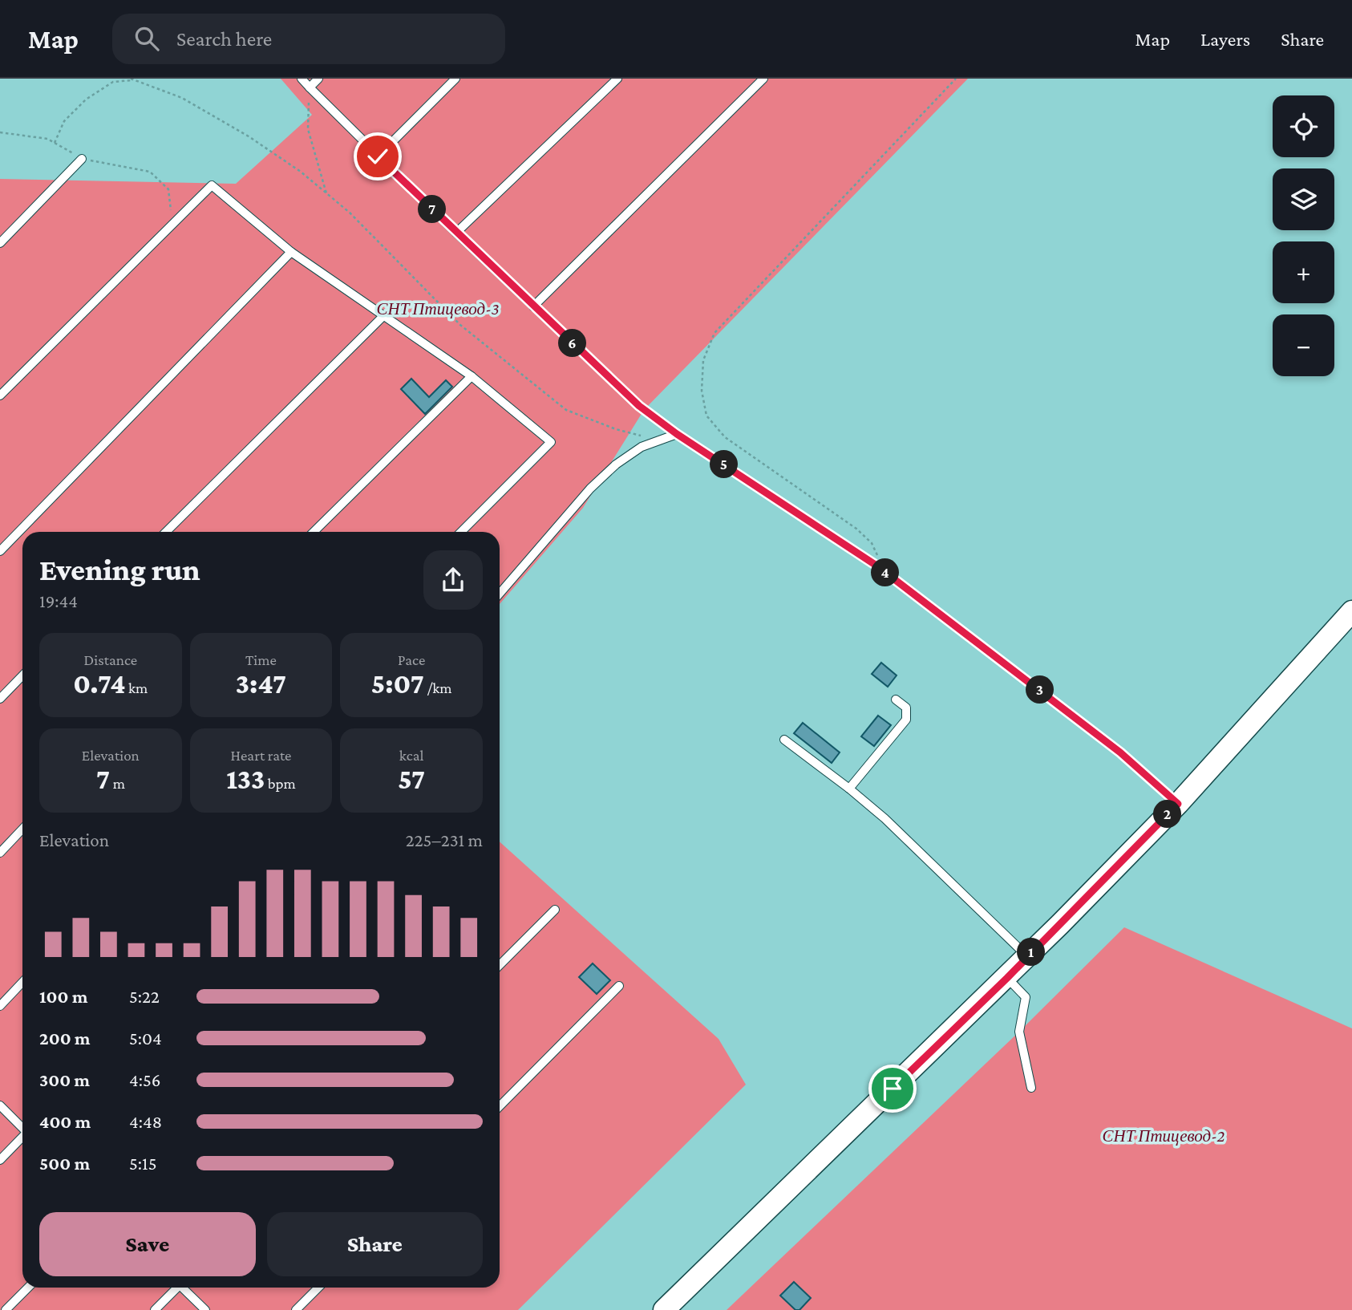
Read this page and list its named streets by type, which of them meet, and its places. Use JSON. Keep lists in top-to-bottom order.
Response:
{
  "parks": ["СНТ Птицевод-3", "СНТ Птицевод-2"],
  "page": {
    "header": "Map",
    "search": "Search here",
    "nav": ["Map", "Layers", "Share"],
    "map_buttons": ["+", "−"],
    "pins": [
      "7",
      "6",
      "5",
      "4",
      "3",
      "2",
      "1"
    ],
    "heading": ["Evening run", "19:44"],
    "stats": [
      ["Distance", "0.74 km"],
      ["Time", "3:47"],
      ["Pace", "5:07 /km"],
      ["Elevation", "7 m"],
      ["Heart rate", "133 bpm"],
      ["kcal", "57"]
    ],
    "chart": ["Elevation", "225–231 m"],
    "list": [
      {
        "name": "100 m",
        "note": "5:22"
      },
      {
        "name": "200 m",
        "note": "5:04"
      },
      {
        "name": "300 m",
        "note": "4:56"
      },
      {
        "name": "400 m",
        "note": "4:48"
      },
      {
        "name": "500 m",
        "note": "5:15"
      }
    ],
    "buttons": ["Save", "Share"]
  }
}
